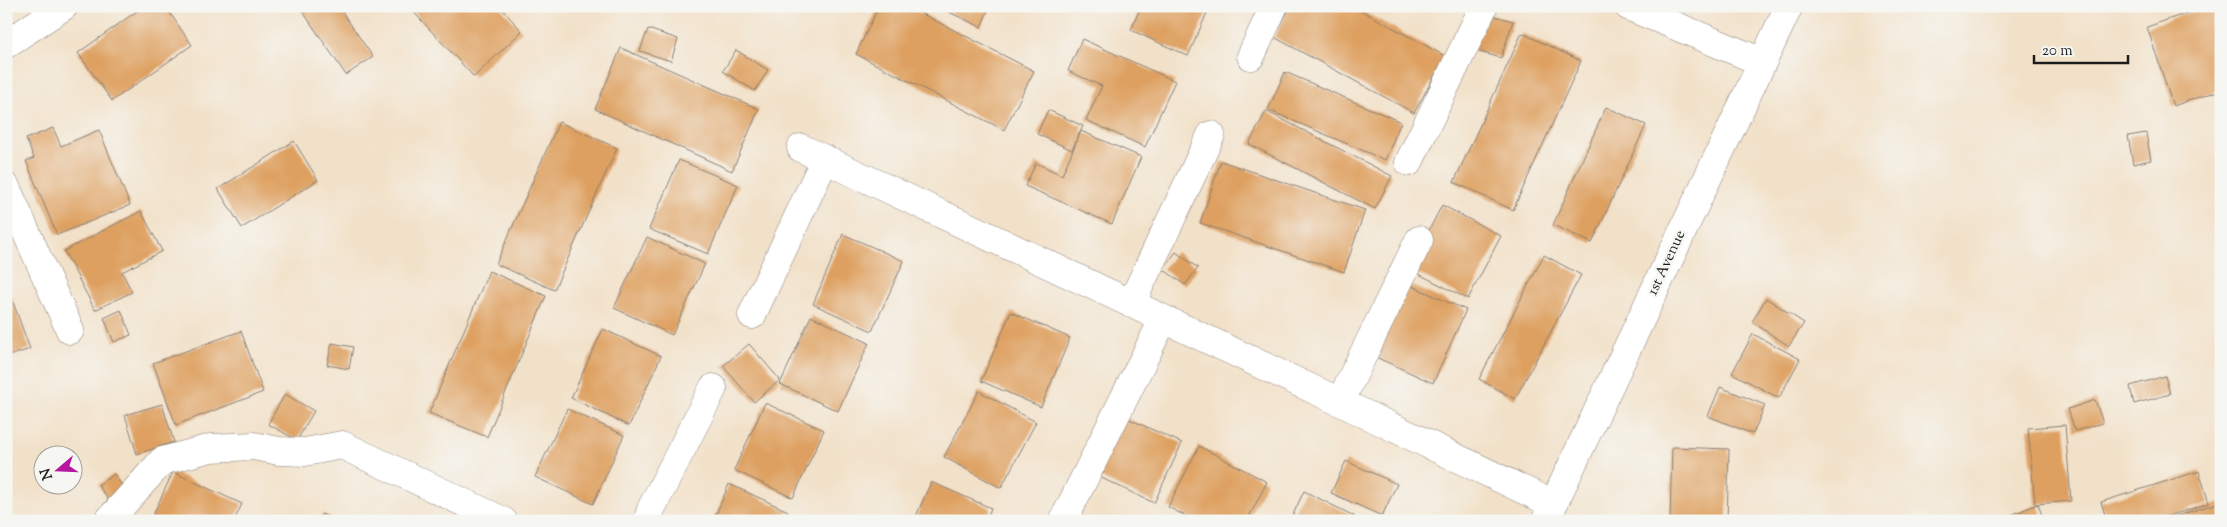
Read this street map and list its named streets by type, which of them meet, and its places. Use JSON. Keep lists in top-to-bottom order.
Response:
{
  "streets": {
    "street": ["1st Avenue"]
  },
  "scale_bar": "20 m",
  "north": "left"
}
